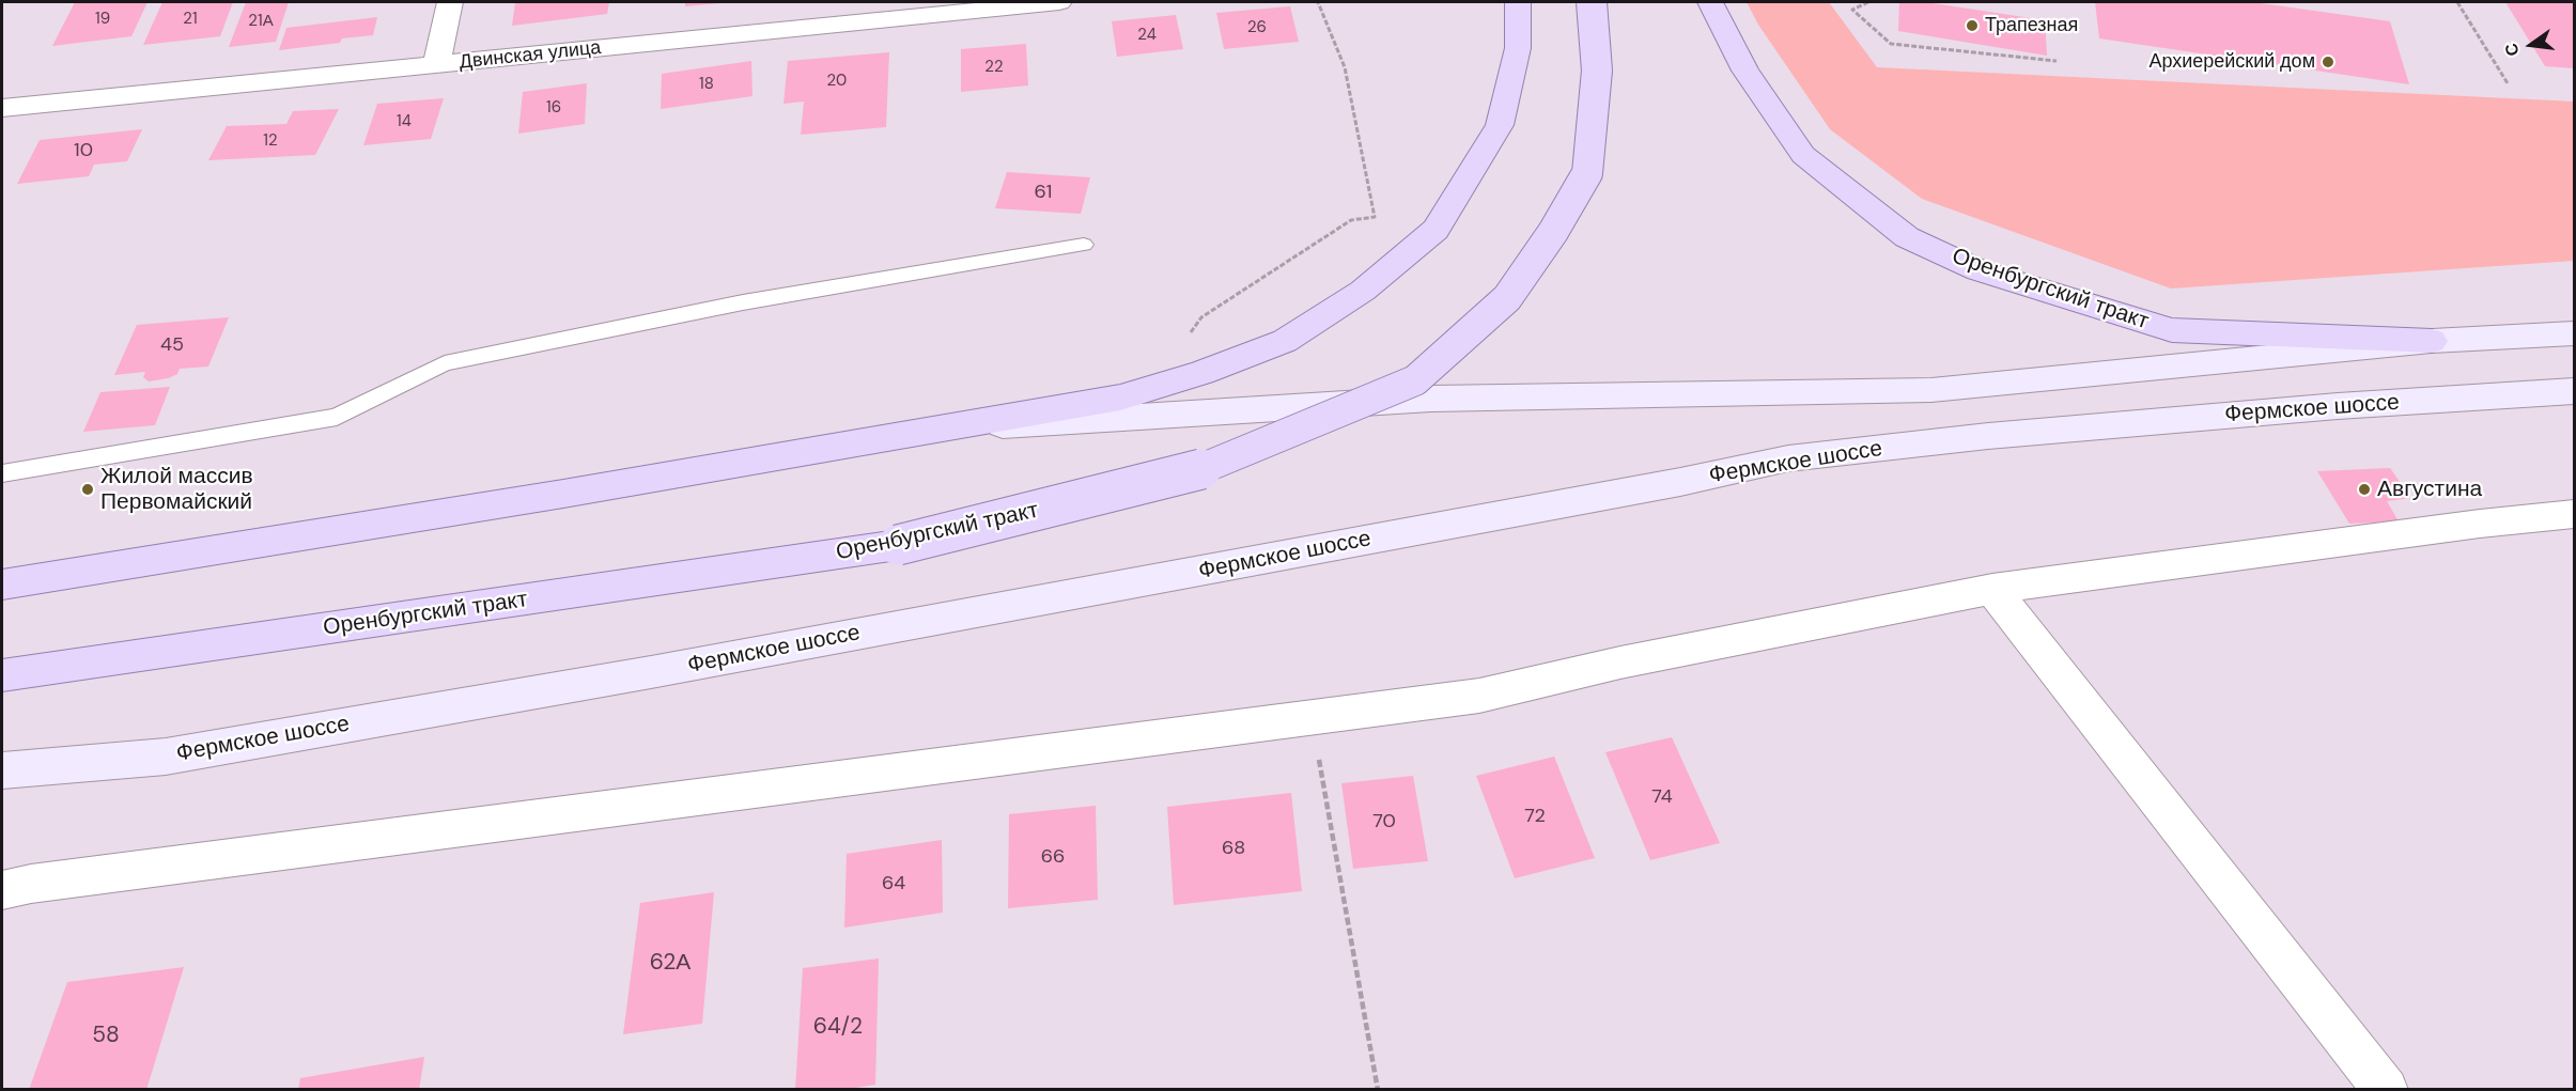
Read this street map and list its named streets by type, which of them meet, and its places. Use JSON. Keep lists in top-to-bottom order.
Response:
{
  "streets": {
    "main road": ["Оренбургский тракт", "Фермское шоссе"],
    "street": ["Двинская улица"]
  },
  "places": [
    "Трапезная",
    "Архиерейский дом",
    "Жилой массив Первомайский",
    "Августина"
  ],
  "house_numbers": [
    "19",
    "21",
    "21А",
    "26",
    "24",
    "22",
    "20",
    "18",
    "16",
    "14",
    "12",
    "10",
    "61",
    "45",
    "74",
    "72",
    "70",
    "68",
    "66",
    "64",
    "62А",
    "64/2",
    "58"
  ],
  "north": "left"
}
